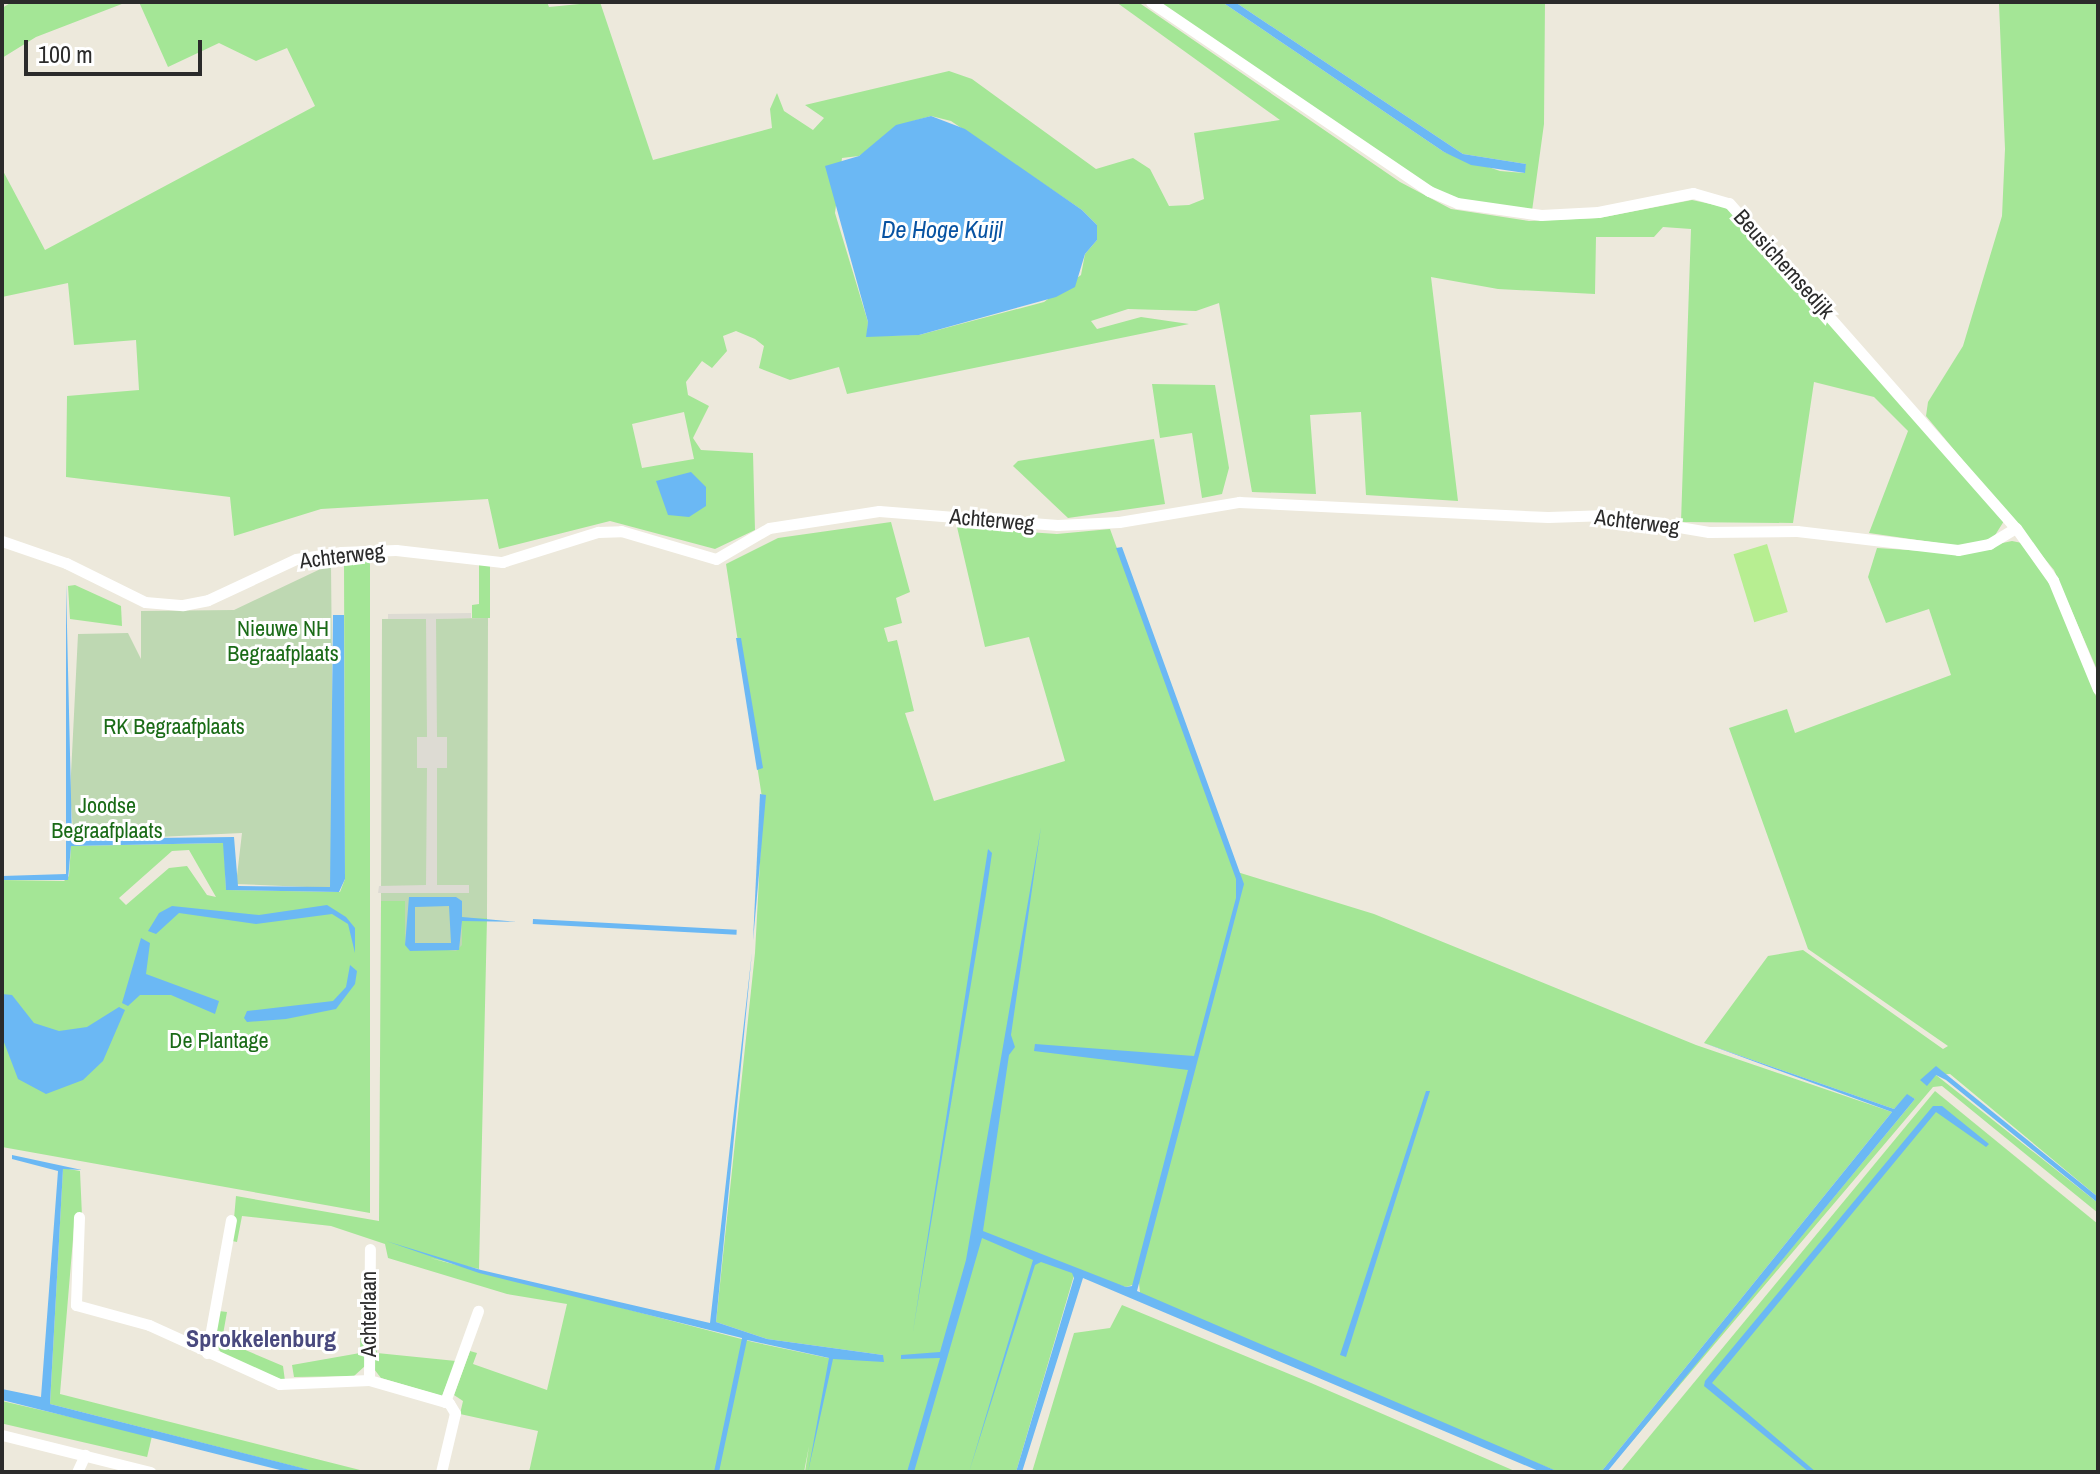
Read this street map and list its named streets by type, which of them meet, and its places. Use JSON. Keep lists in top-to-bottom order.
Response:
{
  "streets": {
    "street": ["Beusichemsedijk", "Achterweg", "Achterlaan"]
  },
  "crossings": [
    ["Beusichemsedijk", "Achterweg"]
  ],
  "districts": ["Sprokkelenburg"],
  "water": ["De Hoge Kuijl"],
  "parks": [
    "Nieuwe NH Begraafplaats",
    "RK Begraafplaats",
    "Joodse Begraafplaats",
    "De Plantage"
  ],
  "scale_bar": "100 m"
}
